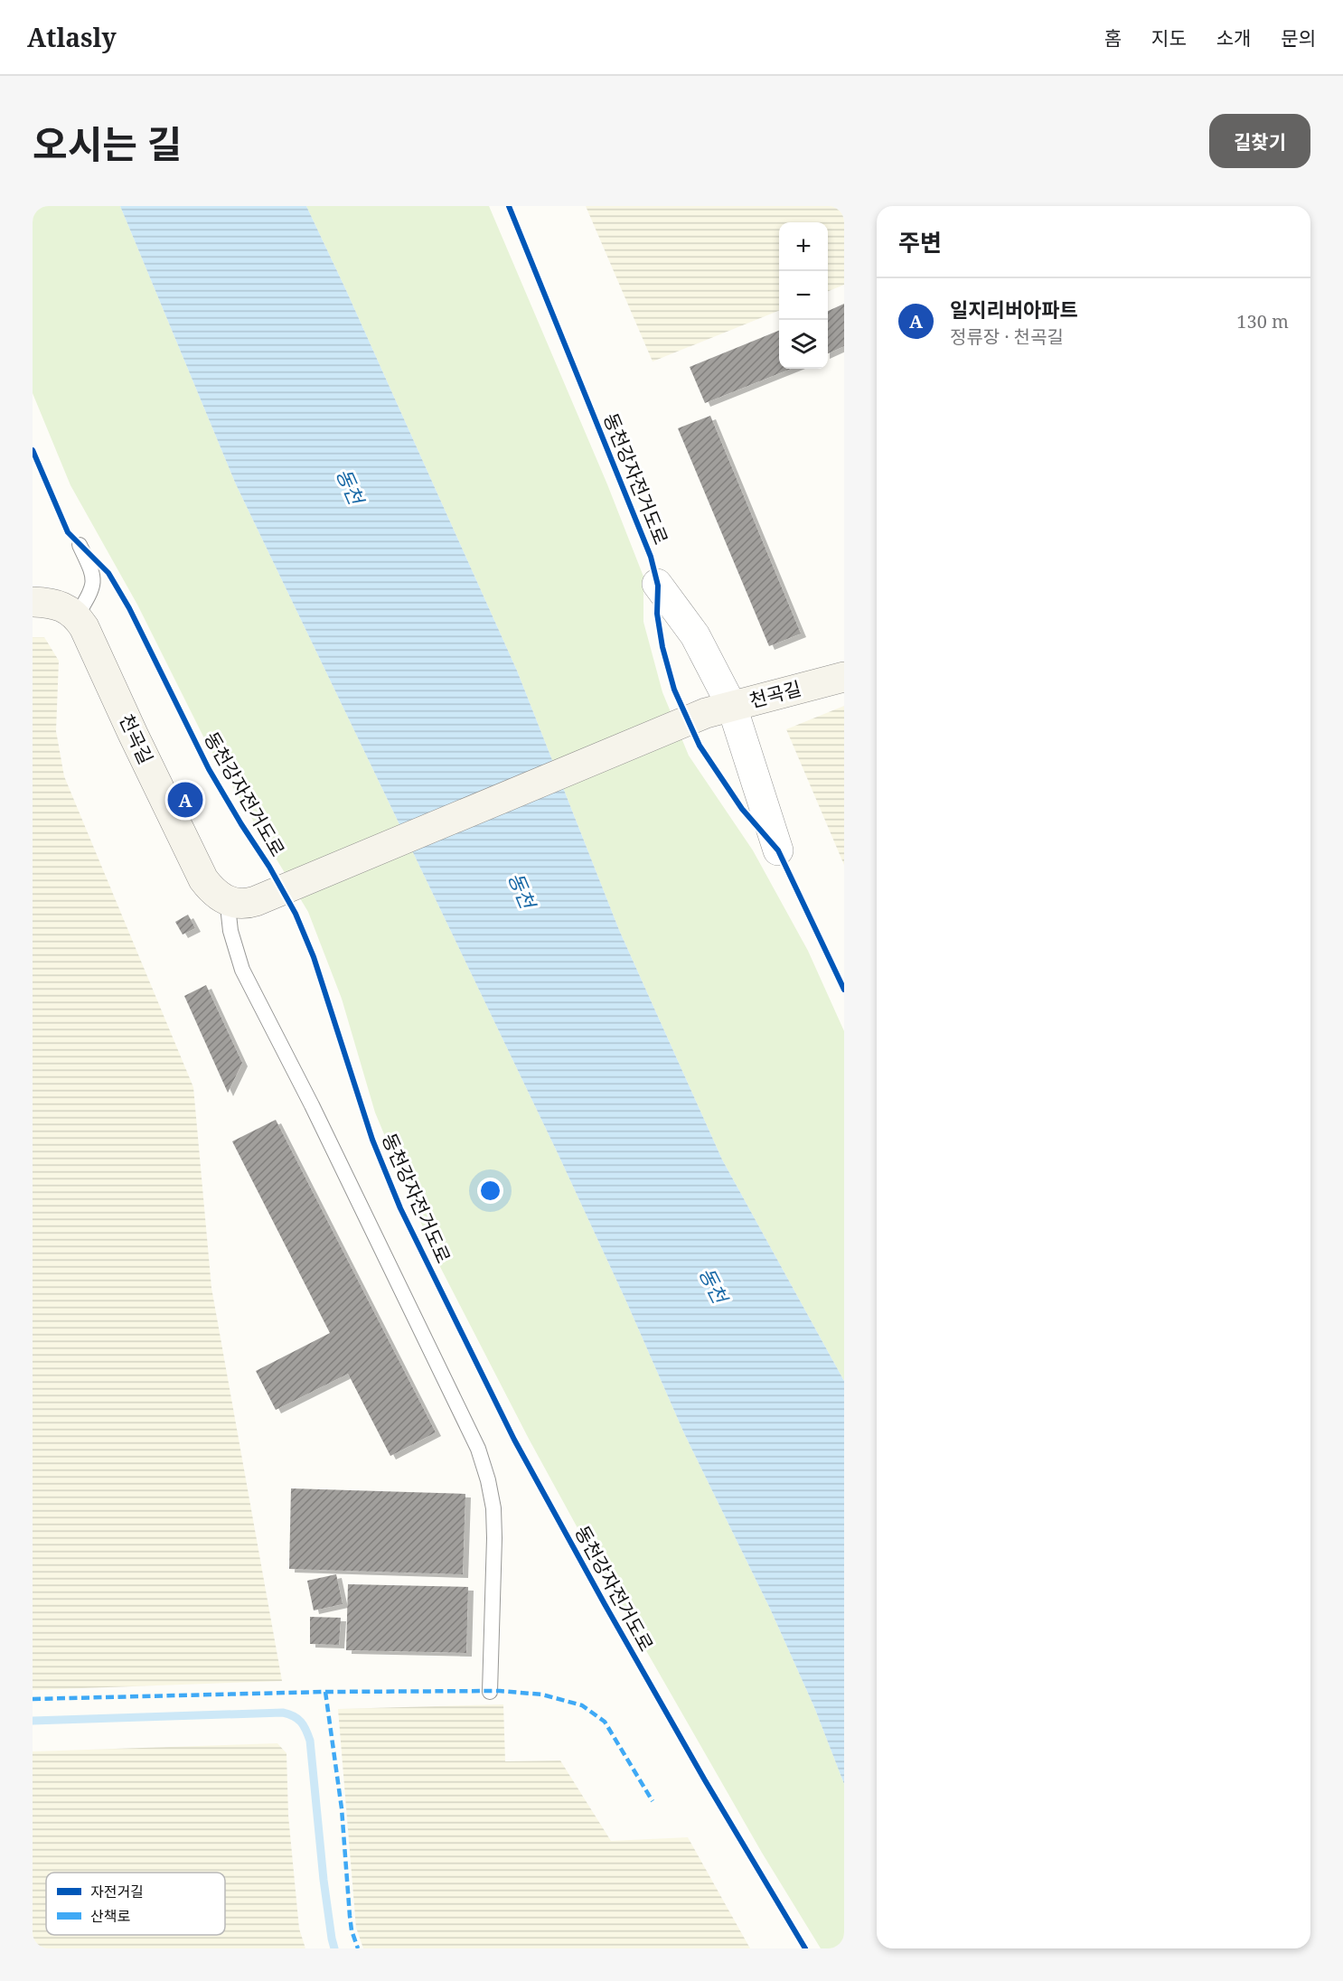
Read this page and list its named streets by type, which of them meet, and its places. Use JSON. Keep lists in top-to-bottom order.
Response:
{
  "streets": {
    "street": ["천곡길"],
    "cycle path": ["동천강자전거도로"]
  },
  "water": ["동천"],
  "legend": ["자전거길", "산책로"],
  "page": {
    "header": "Atlasly",
    "nav": [
      "홈",
      "지도",
      "소개",
      "문의"
    ],
    "title": "오시는 길",
    "buttons": "길찾기",
    "heading": "주변",
    "map_buttons": ["+", "−"],
    "list": [
      {
        "mark": "A",
        "name": "일지리버아파트",
        "note": "정류장 · 천곡길",
        "value": "130 m"
      }
    ],
    "pins": "A"
  }
}
